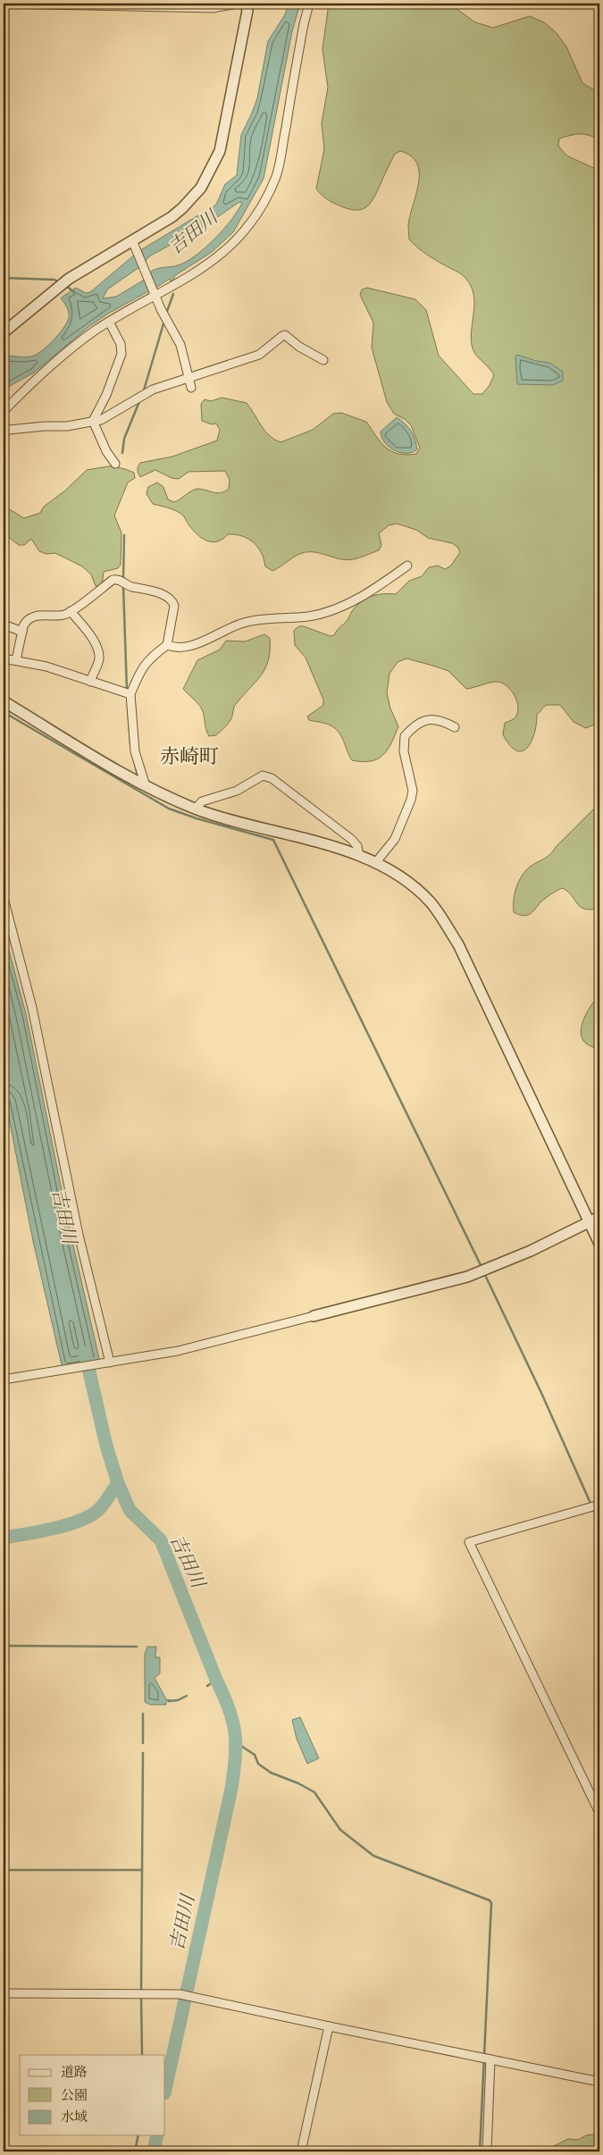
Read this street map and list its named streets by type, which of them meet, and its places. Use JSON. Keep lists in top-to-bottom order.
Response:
{
  "districts": ["赤崎町"],
  "water": ["吉田川"],
  "legend": ["道路", "公園", "水域"]
}
